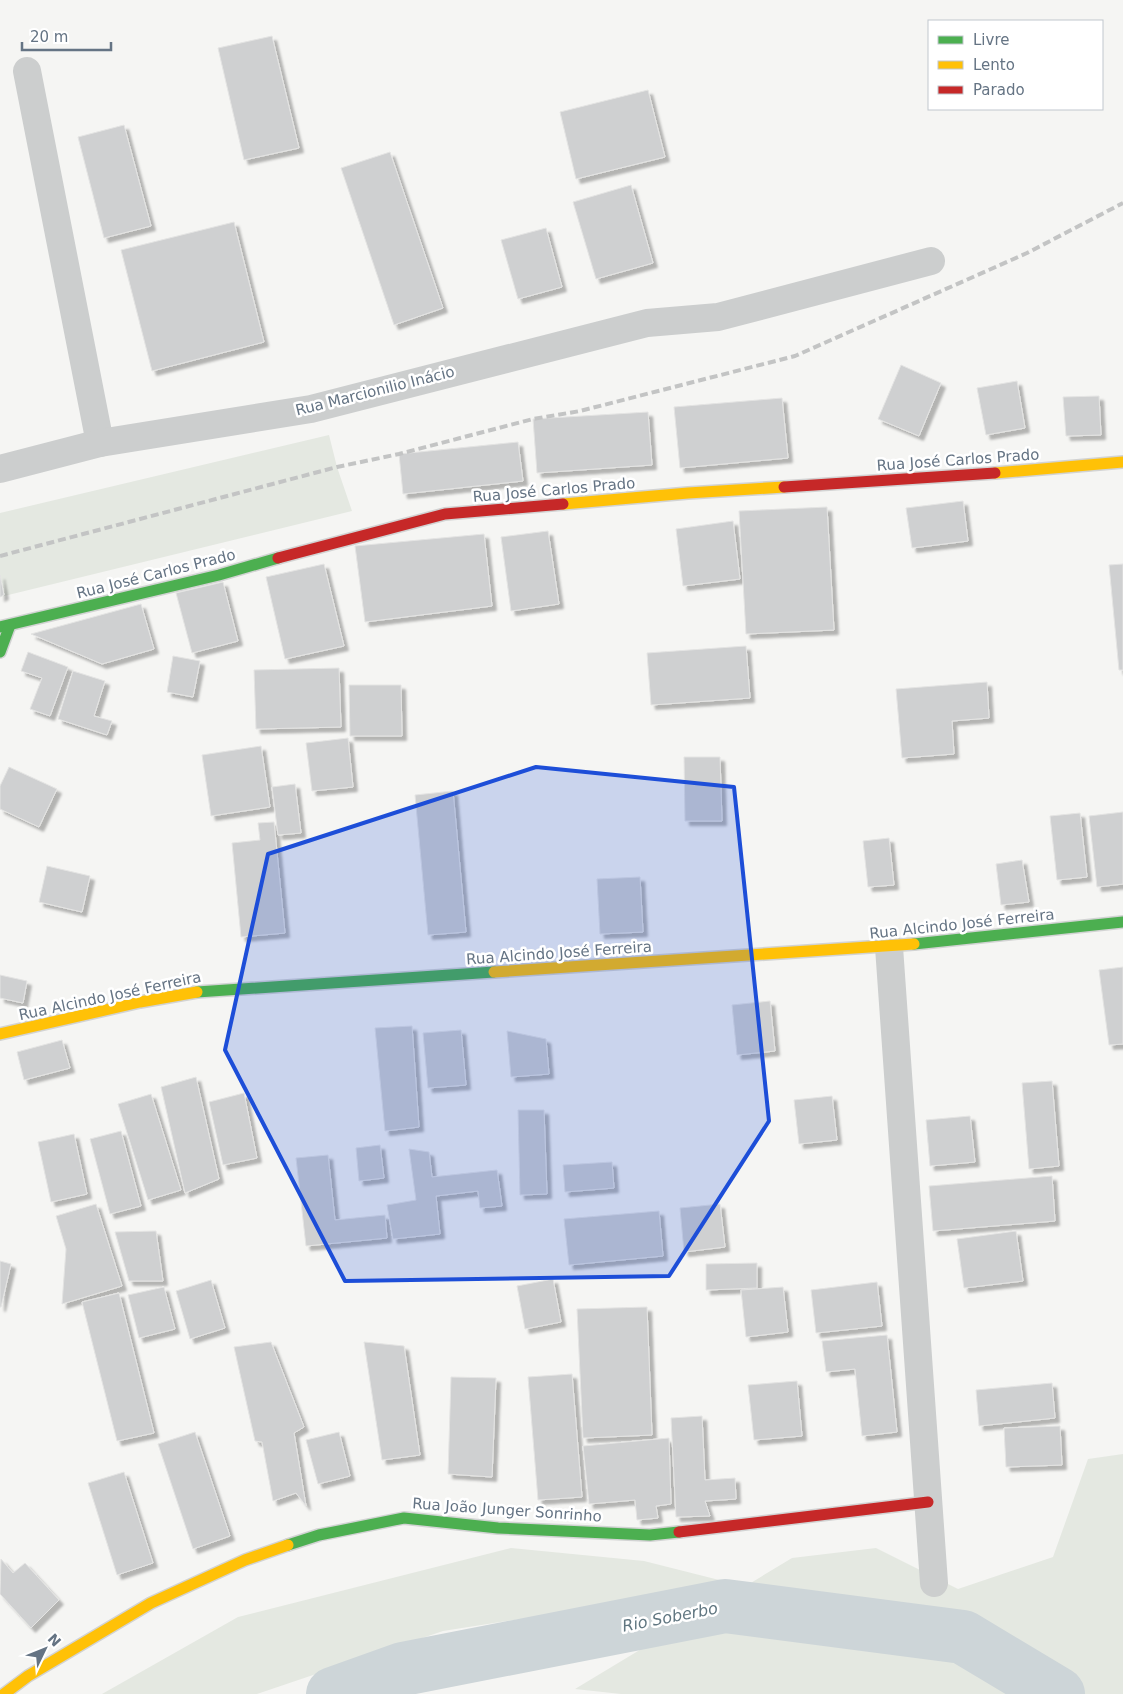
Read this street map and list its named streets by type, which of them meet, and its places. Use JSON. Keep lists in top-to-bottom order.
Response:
{
  "streets": {
    "street": [
      "Rua Marcionilio Inácio",
      "Rua José Carlos Prado",
      "Rua Alcindo José Ferreira",
      "Rua João Junger Sonrinho"
    ]
  },
  "water": ["Rio Soberbo"],
  "legend": ["Livre", "Lento", "Parado"],
  "scale_bar": "20 m",
  "north": "top right"
}
